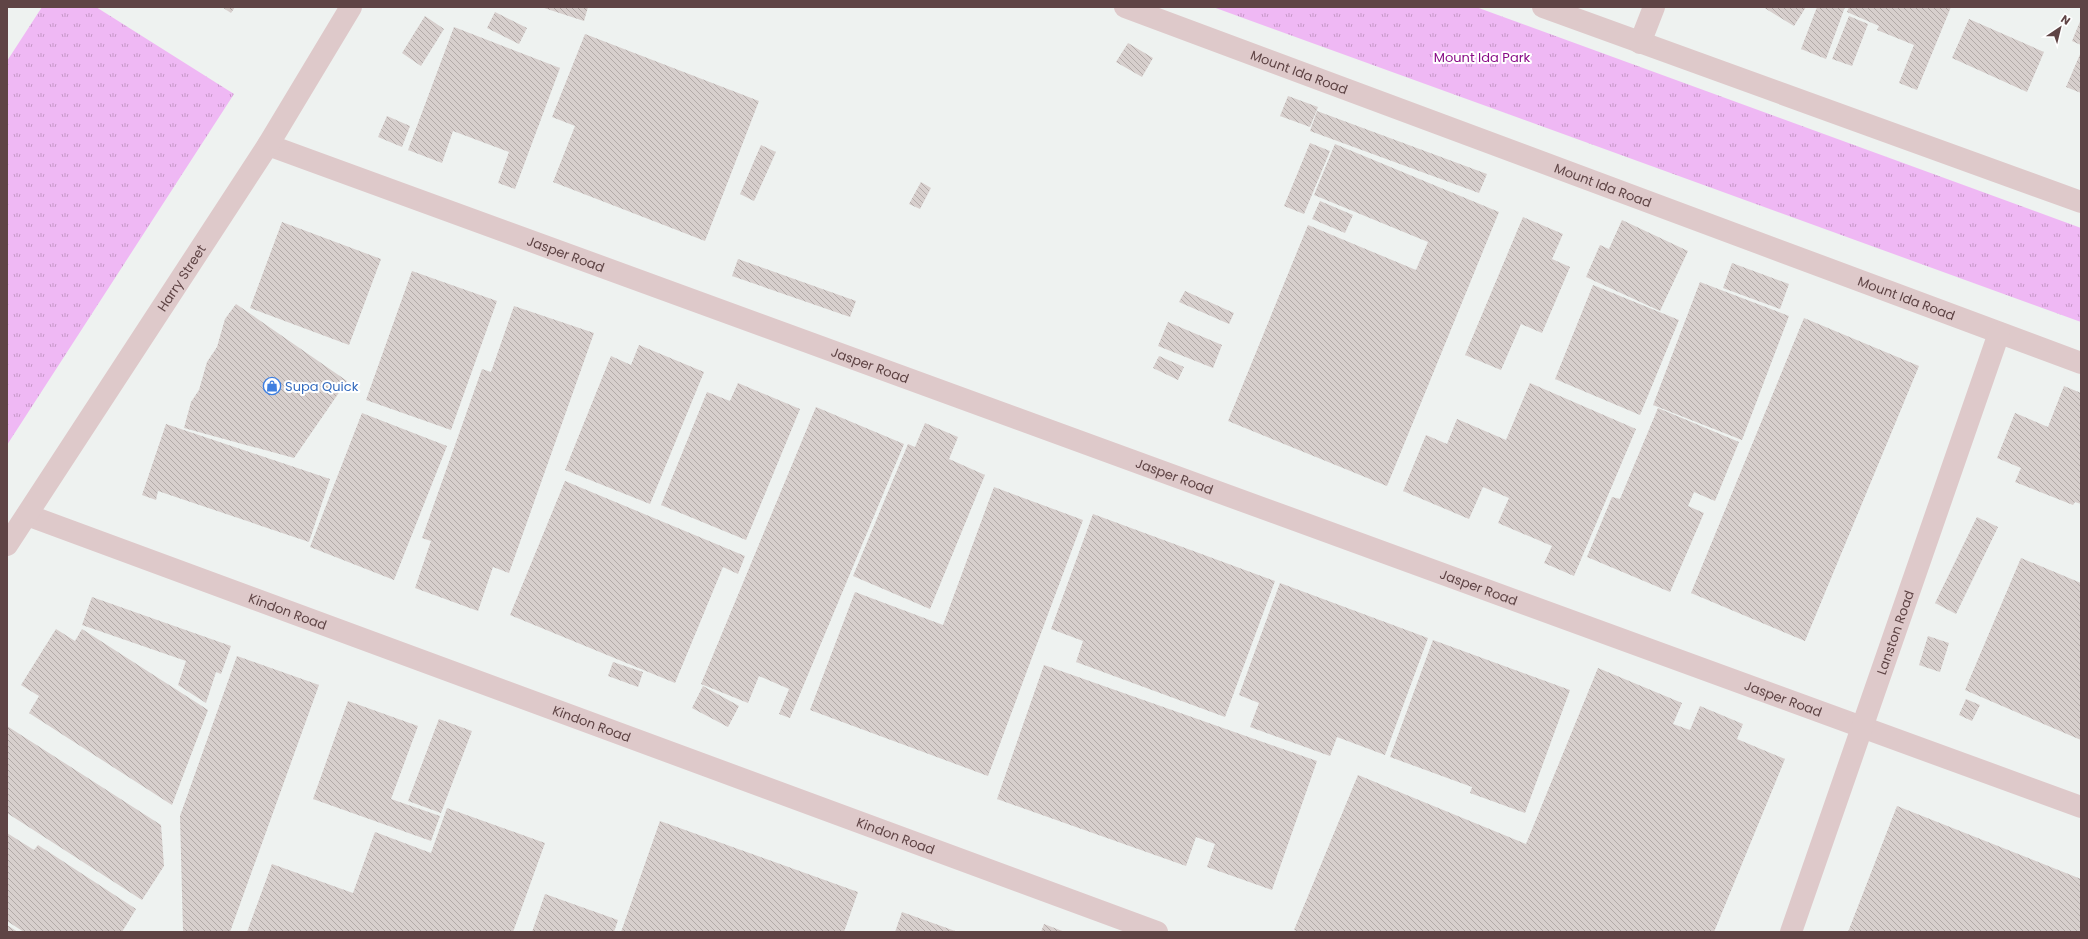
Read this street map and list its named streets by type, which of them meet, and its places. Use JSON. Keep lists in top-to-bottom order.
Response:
{
  "streets": {
    "street": [
      "Mount Ida Road",
      "Jasper Road",
      "Harry Street",
      "Kindon Road",
      "Lanston Road"
    ]
  },
  "crossings": [
    ["Mount Ida Road", "Lanston Road"],
    ["Jasper Road", "Harry Street"],
    ["Jasper Road", "Lanston Road"],
    ["Harry Street", "Kindon Road"]
  ],
  "parks": ["Mount Ida Park"],
  "places": {
    "shop": ["Supa Quick"]
  },
  "north": "top right"
}
